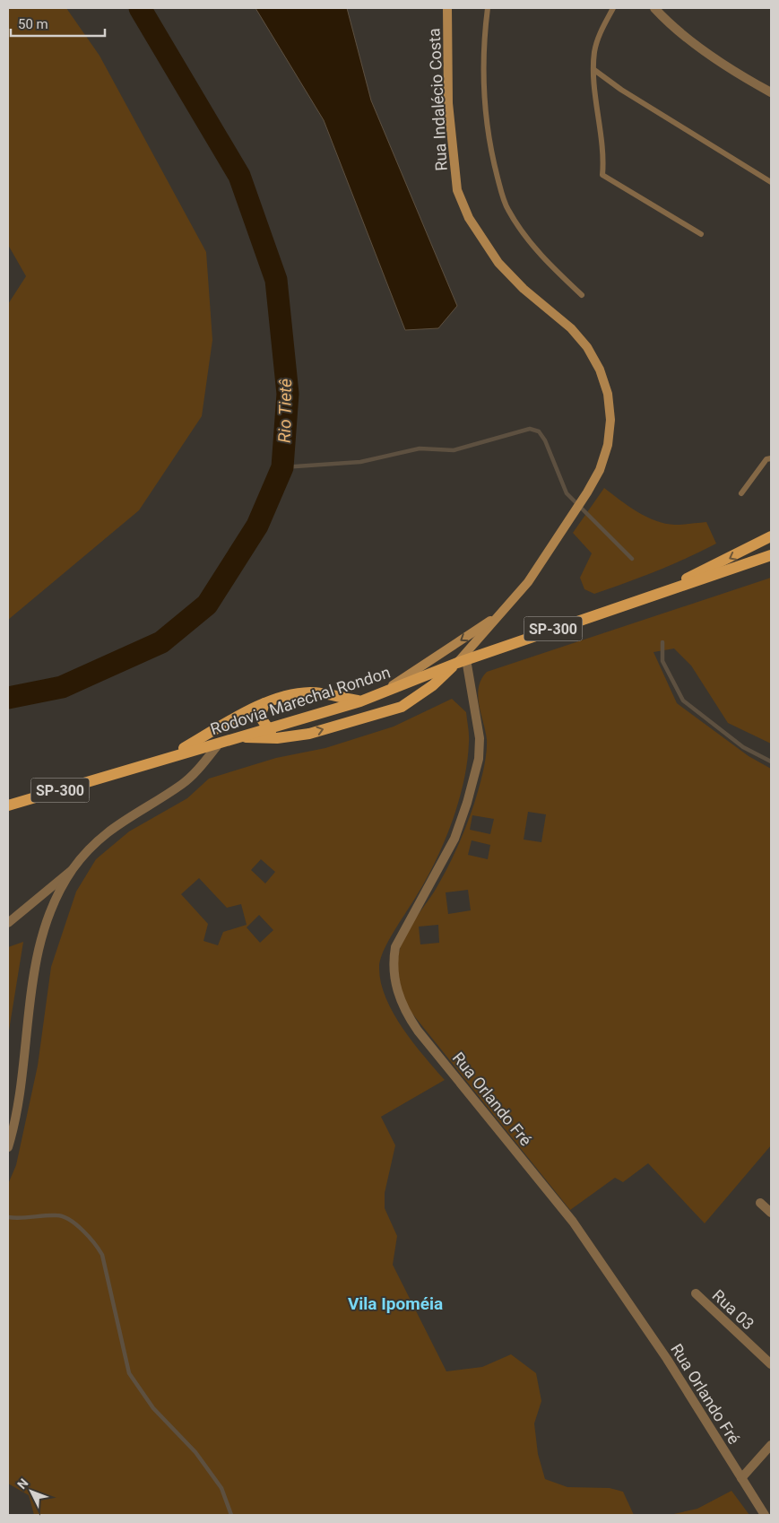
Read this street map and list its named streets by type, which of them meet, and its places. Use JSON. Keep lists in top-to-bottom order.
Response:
{
  "streets": {
    "main road": ["Rua Indalécio Costa", "SP-300", "Rodovia Marechal Rondon"],
    "street": ["Rua Orlando Fré", "Rua 03"]
  },
  "crossings": [
    ["Rua Indalécio Costa", "Rodovia Marechal Rondon"],
    ["Rua Indalécio Costa", "Rua Orlando Fré"],
    ["Rodovia Marechal Rondon", "Rua Orlando Fré"]
  ],
  "districts": ["Vila Ipoméia"],
  "water": ["Rio Tietê"],
  "scale_bar": "50 m",
  "north": "top left"
}
